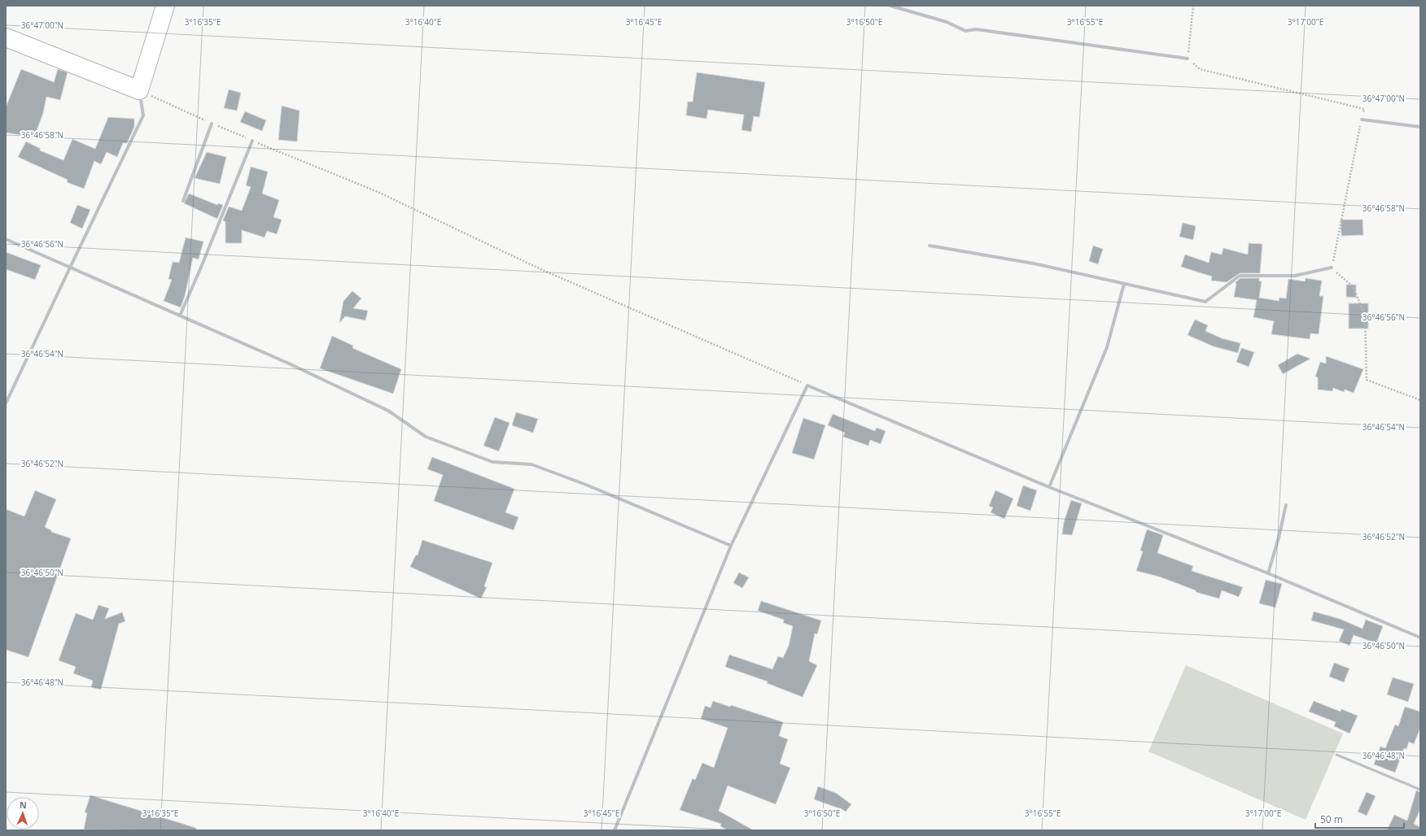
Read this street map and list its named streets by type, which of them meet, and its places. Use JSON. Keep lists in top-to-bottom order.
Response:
{
  "scale_bar": "50 m",
  "north": "top",
  "coordinates": [
    "3°16'35\"E",
    "3°16'40\"E",
    "3°16'45\"E",
    "3°16'50\"E",
    "3°16'55\"E",
    "3°17'00\"E",
    "36°47'00\"N",
    "36°46'58\"N",
    "36°46'56\"N",
    "36°46'54\"N",
    "36°46'52\"N",
    "36°46'50\"N",
    "36°46'48\"N"
  ]
}
